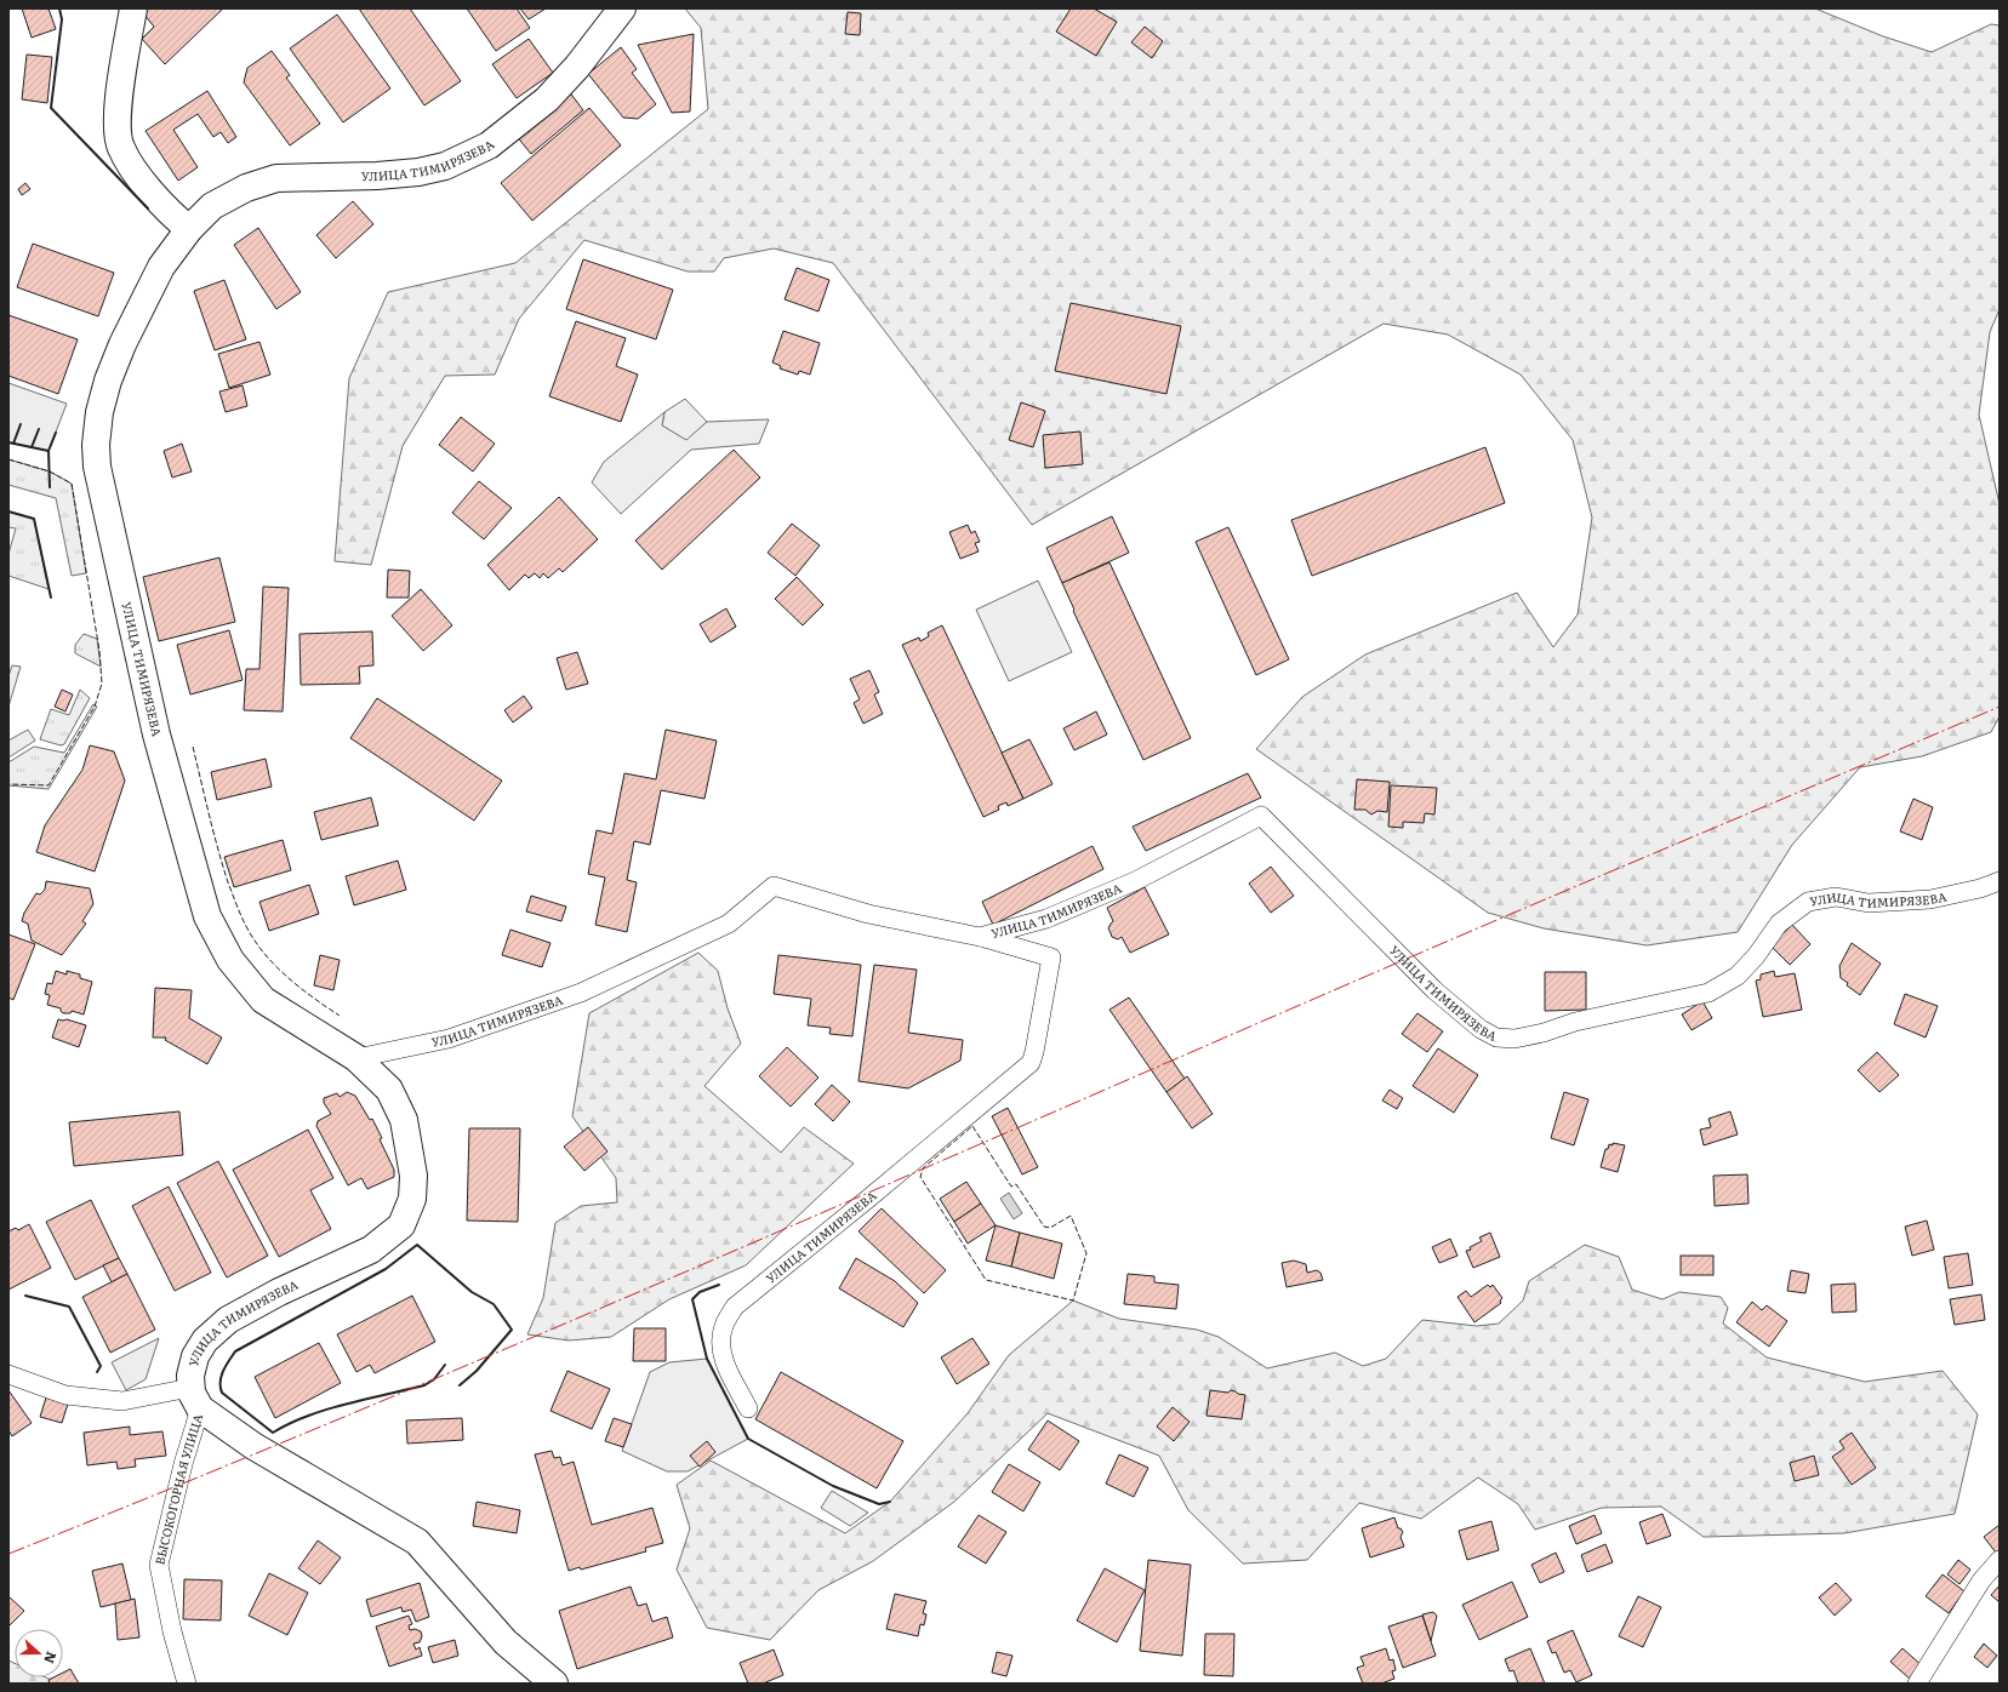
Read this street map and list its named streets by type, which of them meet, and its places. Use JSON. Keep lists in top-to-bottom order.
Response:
{
  "streets": {
    "street": ["УЛИЦА ТИМИРЯЗЕВА", "ВЫСОКОГОРНАЯ УЛИЦА"]
  },
  "crossings": [
    ["УЛИЦА ТИМИРЯЗЕВА", "ВЫСОКОГОРНАЯ УЛИЦА"]
  ],
  "north": "right"
}
